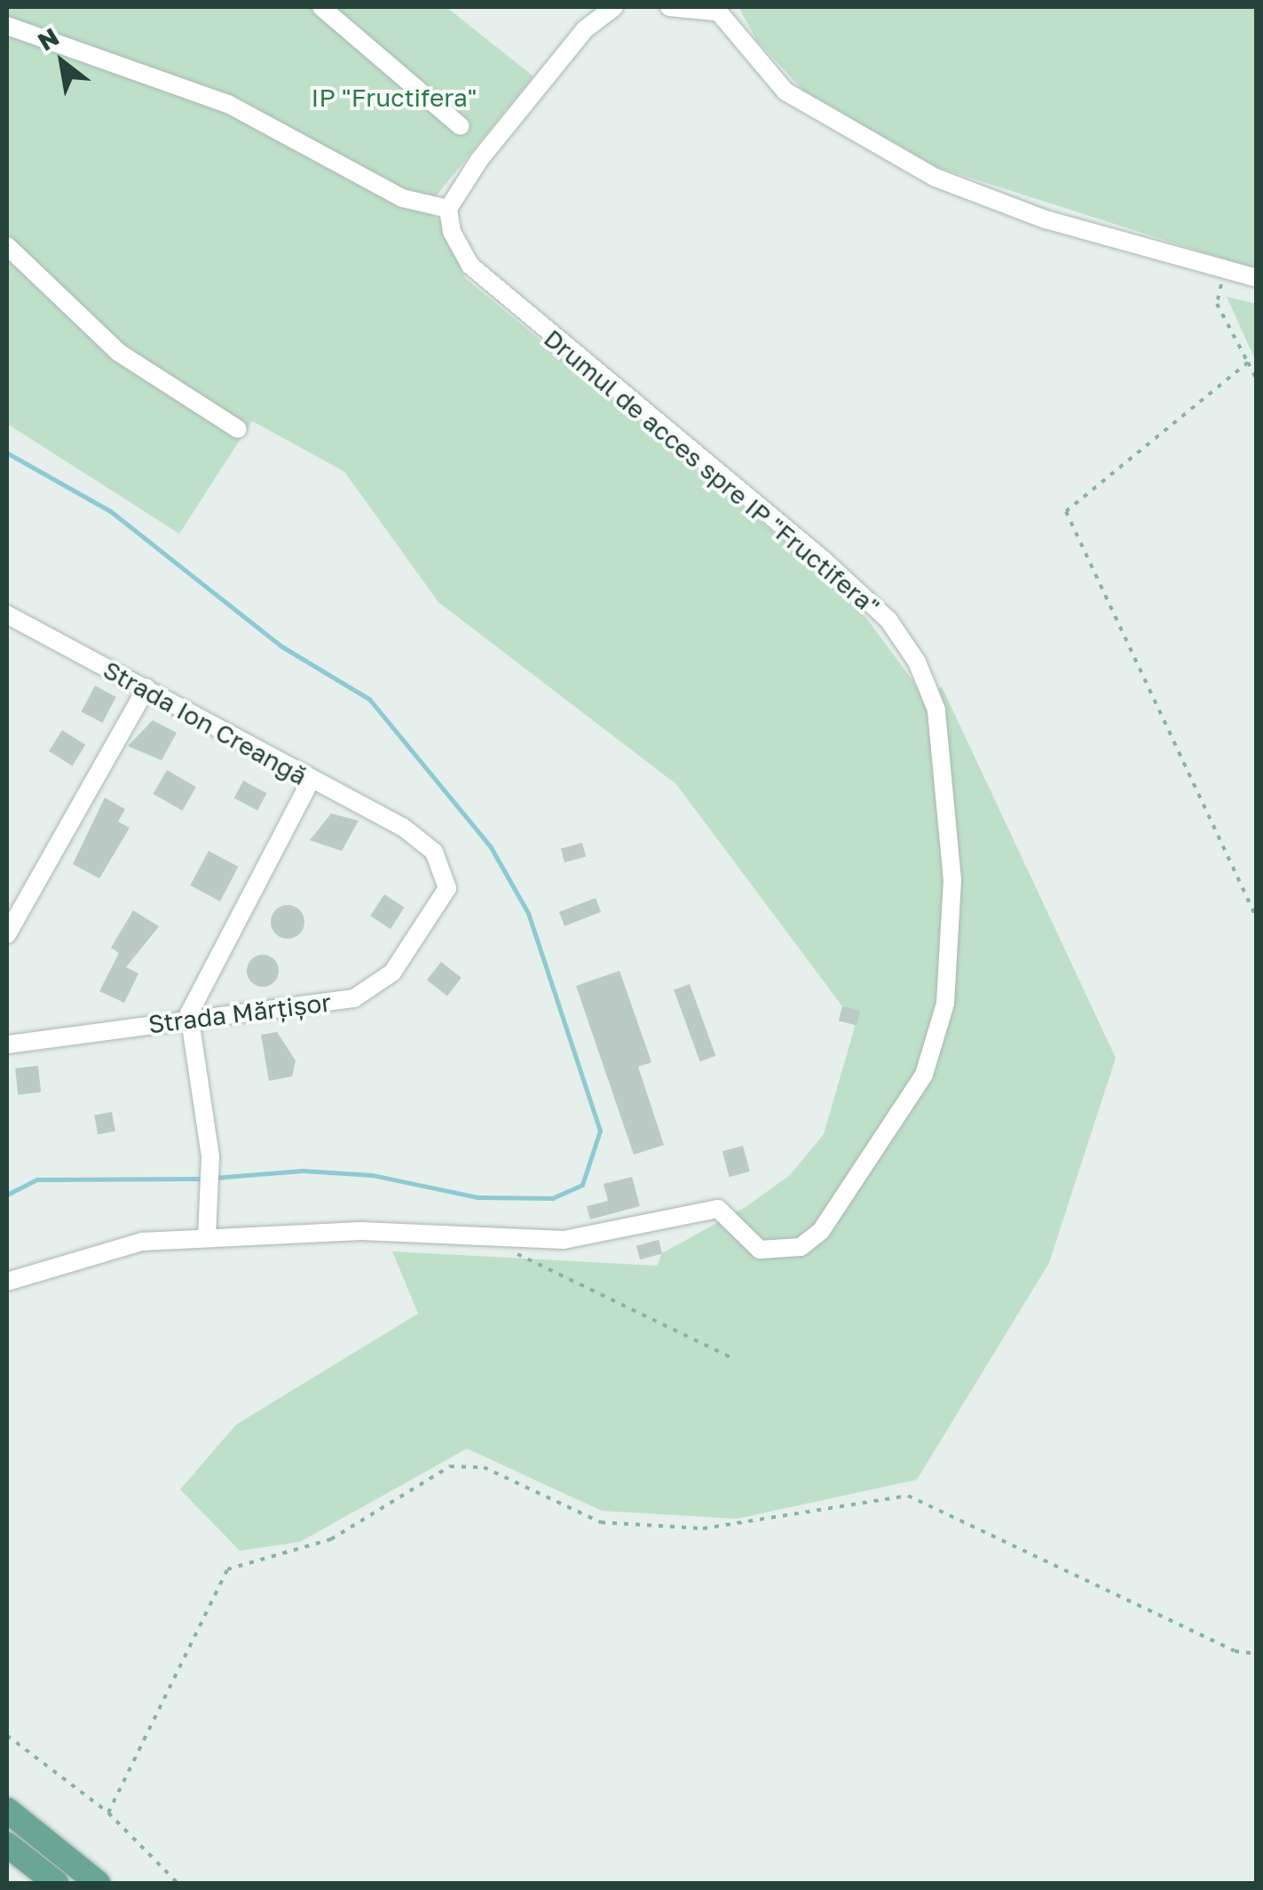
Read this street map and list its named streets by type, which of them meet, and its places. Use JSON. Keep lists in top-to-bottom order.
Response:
{
  "streets": {
    "street": ["Drumul de acces spre IP \"Fructifera\"", "Strada Ion Creangă", "Strada Mărțișor"]
  },
  "crossings": [
    ["Strada Ion Creangă", "Strada Mărțișor"]
  ],
  "parks": ["IP \"Fructifera\""],
  "north": "top left"
}
